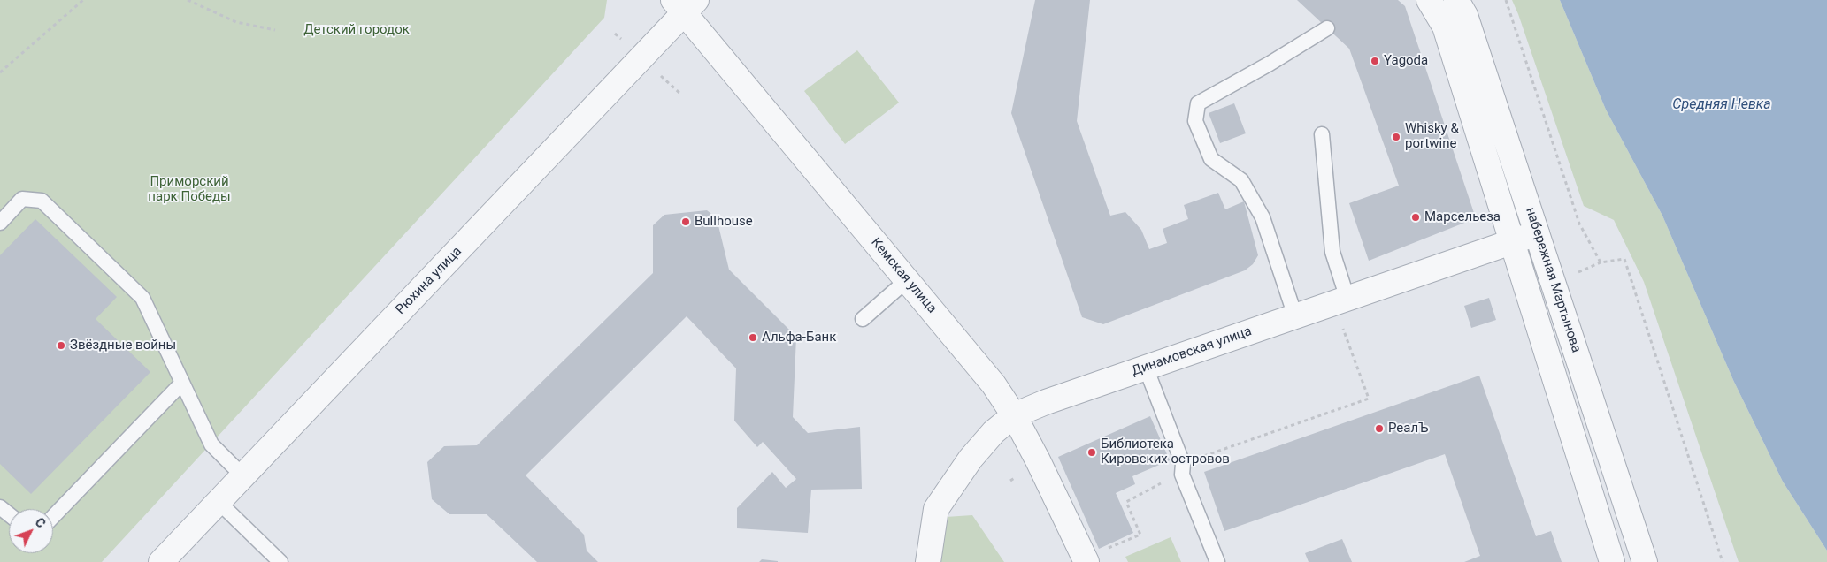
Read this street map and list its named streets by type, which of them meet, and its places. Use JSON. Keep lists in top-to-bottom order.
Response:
{
  "streets": {
    "street": [
      "Кемская улица",
      "набережная Мартынова",
      "Рюхина улица",
      "Динамовская улица"
    ]
  },
  "crossings": [
    ["Кемская улица", "Рюхина улица"],
    ["Кемская улица", "Динамовская улица"],
    ["набережная Мартынова", "Динамовская улица"]
  ],
  "water": ["Средняя Невка"],
  "parks": ["Детский городок", "Приморский парк Победы"],
  "places": [
    "Yagoda",
    "Whisky & portwine",
    "Марсельеза",
    "Bullhouse",
    "Альфа-Банк",
    "Звёздные войны",
    "РеалЪ",
    "Библиотека Кировских островов"
  ],
  "north": "top right"
}
